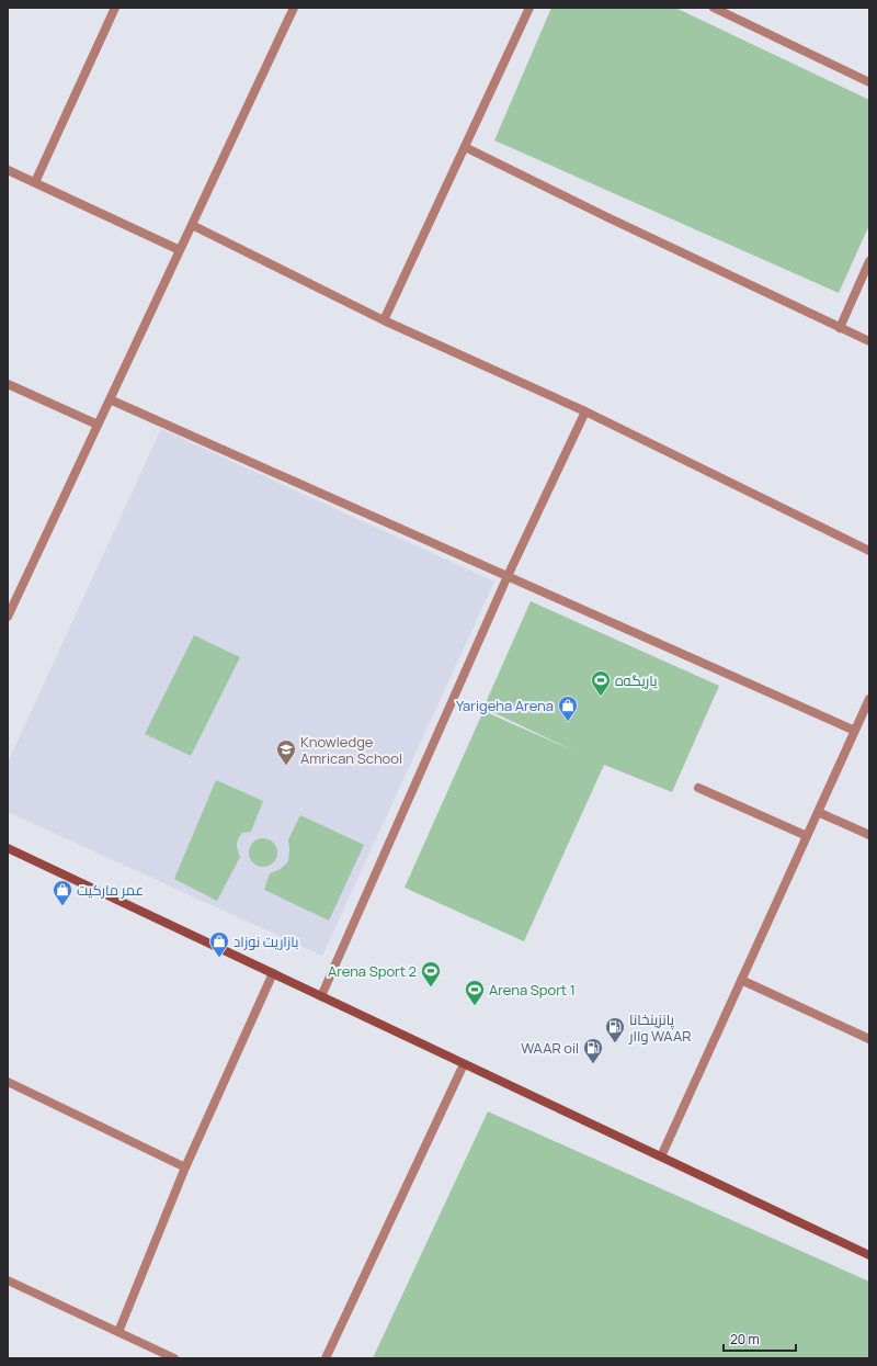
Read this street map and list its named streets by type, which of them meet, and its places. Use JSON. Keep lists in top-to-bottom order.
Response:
{
  "places": {
    "sports": ["یاریگه‌ه", "Arena Sport 2", "Arena Sport 1"],
    "shop": ["Yarigeha Arena", "عمر ماركيت", "بازاريت نوزاد"],
    "school or university": ["Knowledge Amrican School"],
    "fuel station": ["پانزینخانا واار WAAR", "WAAR oil"]
  },
  "scale_bar": "20 m"
}
